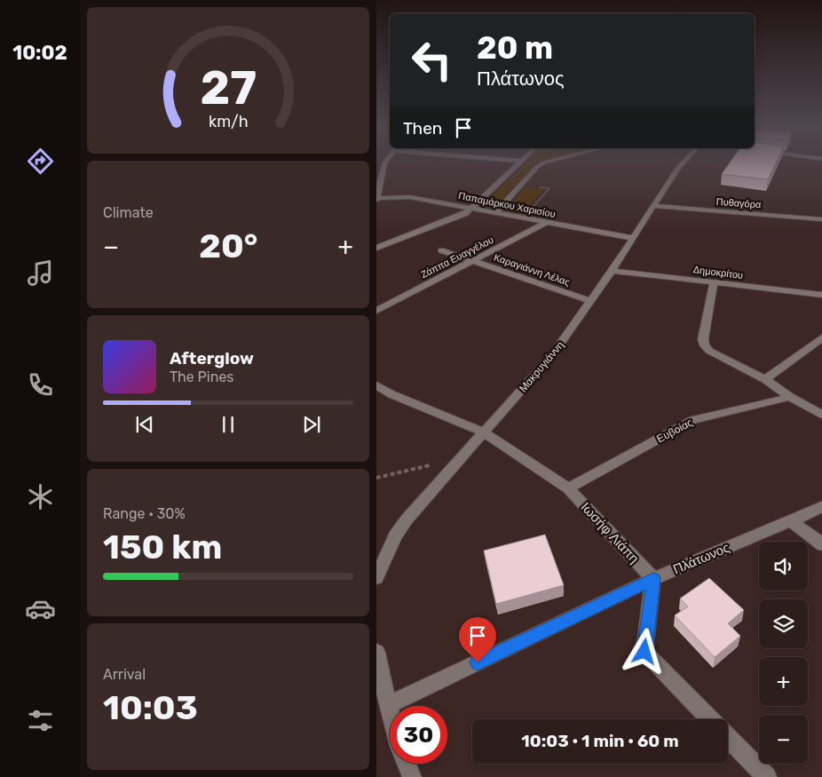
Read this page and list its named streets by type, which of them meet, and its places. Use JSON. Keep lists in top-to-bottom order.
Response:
{
  "streets": {
    "street": [
      "Πυθαγόρα",
      "Παπαμάρκου Χαρισίου",
      "Ζάππα Ευαγγέλου",
      "Καραγιάννη Λέλας",
      "Δημοκρίτου",
      "Μακρυγιάννη",
      "Ευβoίας",
      "Ιωσήφ Λιάπη",
      "Πλάτωνος"
    ]
  },
  "crossings": [
    ["Πυθαγόρα", "Μακρυγιάννη"],
    ["Παπαμάρκου Χαρισίου", "Ζάππα Ευαγγέλου"],
    ["Παπαμάρκου Χαρισίου", "Μακρυγιάννη"],
    ["Ζάππα Ευαγγέλου", "Καραγιάννη Λέλας"],
    ["Καραγιάννη Λέλας", "Μακρυγιάννη"],
    ["Δημοκρίτου", "Μακρυγιάννη"],
    ["Μακρυγιάννη", "Ιωσήφ Λιάπη"],
    ["Ευβoίας", "Ιωσήφ Λιάπη"],
    ["Ιωσήφ Λιάπη", "Πλάτωνος"]
  ],
  "page": {
    "tabs": "10:02",
    "turn": ["20 m", "Πλάτωνος"],
    "then": "Then",
    "tile": [
      "Climate",
      ["Range · 30%", "150 km"],
      ["Arrival", "10:03"]
    ],
    "heat": ["−", "20°", "+"],
    "song": ["Afterglow", "The Pines"],
    "map_buttons": ["+", "−"],
    "limit": "30",
    "trip": "10:03 · 1 min · 60 m",
    "gauge": ["27", "km/h"]
  }
}
